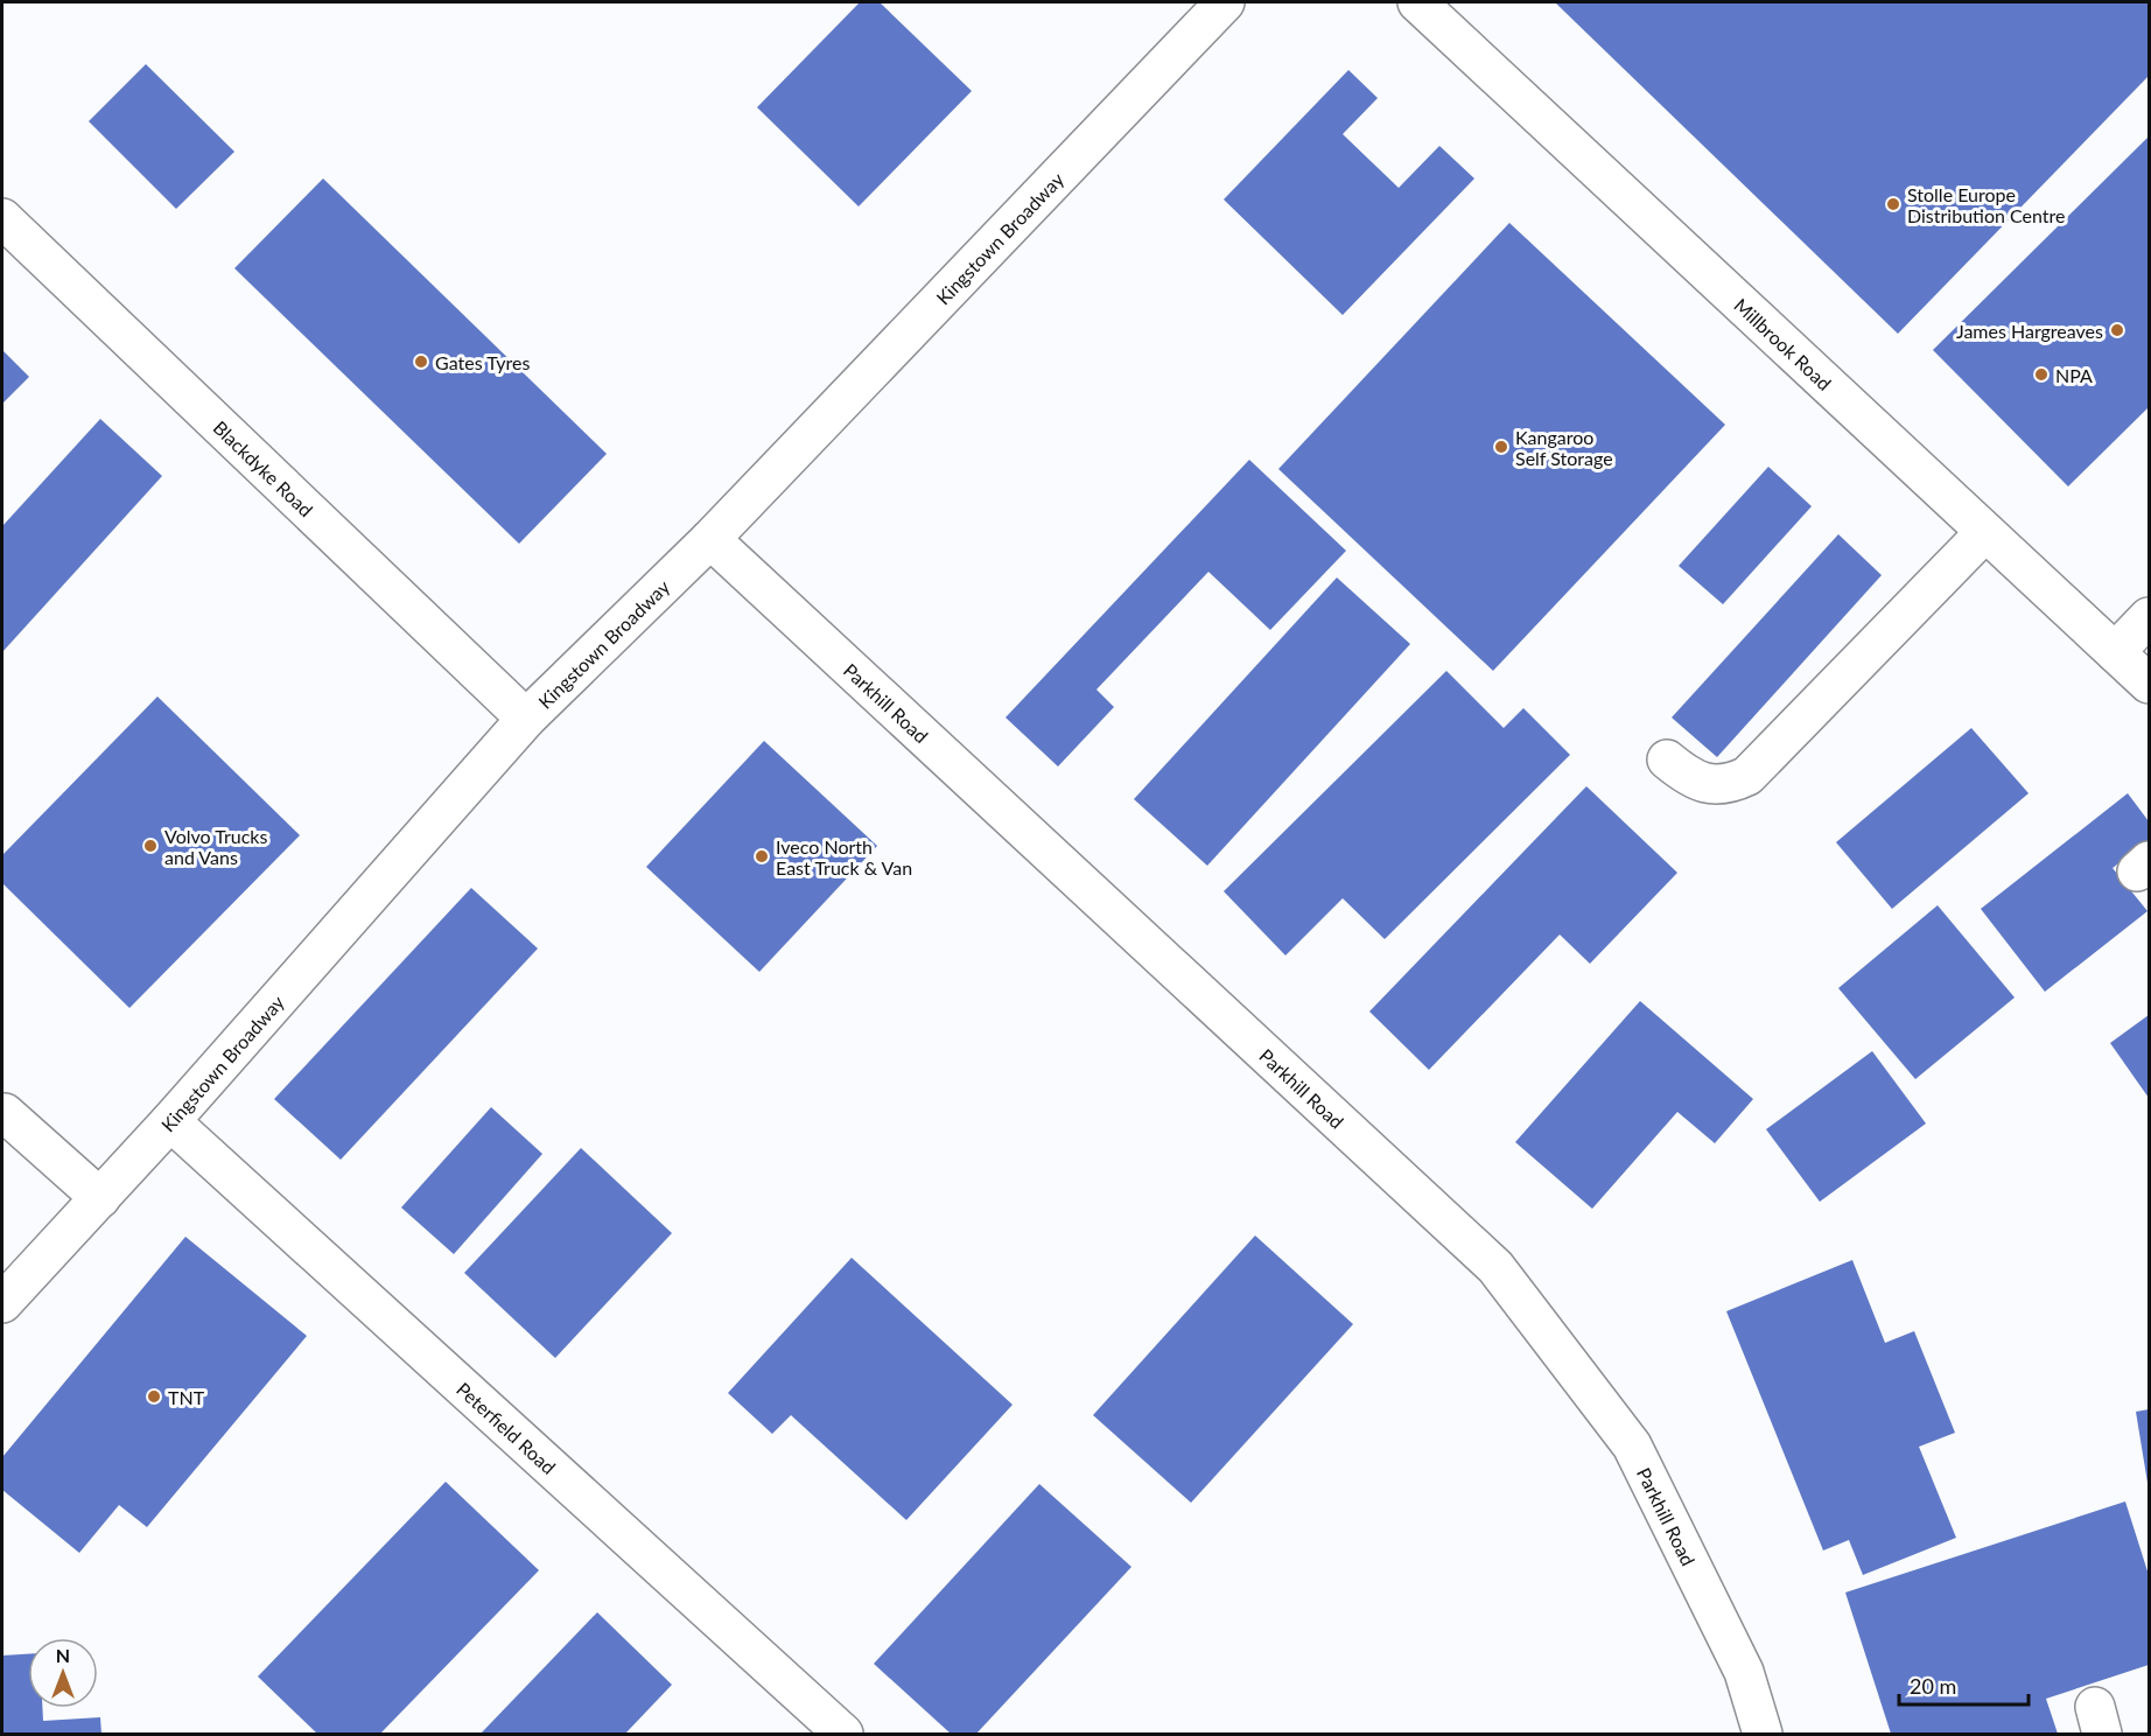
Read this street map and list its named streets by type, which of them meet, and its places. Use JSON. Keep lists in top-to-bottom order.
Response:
{
  "streets": {
    "street": [
      "Kingstown Broadway",
      "Millbrook Road",
      "Blackdyke Road",
      "Parkhill Road",
      "Peterfield Road"
    ]
  },
  "crossings": [
    ["Kingstown Broadway", "Blackdyke Road"],
    ["Kingstown Broadway", "Parkhill Road"],
    ["Kingstown Broadway", "Peterfield Road"]
  ],
  "places": [
    "Stolle Europe Distribution Centre",
    "James Hargreaves",
    "Gates Tyres",
    "NPA",
    "Kangaroo Self Storage",
    "Volvo Trucks and Vans",
    "Iveco North East Truck & Van",
    "TNT"
  ],
  "scale_bar": "20 m",
  "north": "top"
}
